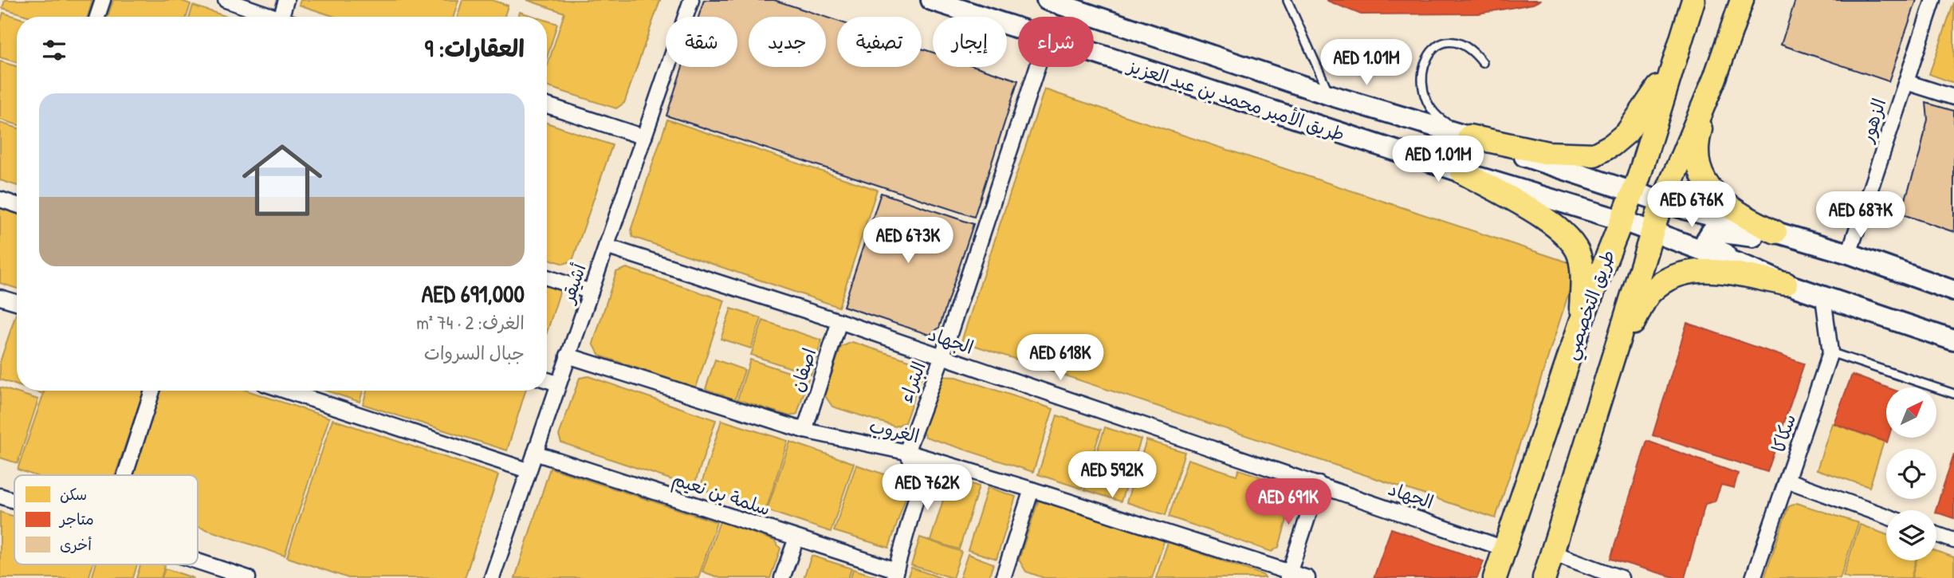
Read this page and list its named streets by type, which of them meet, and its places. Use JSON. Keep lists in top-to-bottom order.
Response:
{
  "streets": {
    "main road": ["طريق الأمير محمد بن عبد العزيز", "طريق التخصصي"],
    "street": [
      "الزهور",
      "أشيقر",
      "الجهاد",
      "اصفان",
      "البتراء",
      "الغروب",
      "سكاكا",
      "سلمة بن نعيم"
    ]
  },
  "crossings": [
    ["طريق الأمير محمد بن عبد العزيز", "الزهور"],
    ["طريق الأمير محمد بن عبد العزيز", "طريق التخصصي"],
    ["طريق الأمير محمد بن عبد العزيز", "سكاكا"],
    ["أشيقر", "الجهاد"],
    ["أشيقر", "الغروب"],
    ["أشيقر", "سلمة بن نعيم"],
    ["طريق التخصصي", "الجهاد"],
    ["الجهاد", "اصفان"],
    ["الجهاد", "البتراء"],
    ["اصفان", "الغروب"],
    ["البتراء", "الغروب"]
  ],
  "legend": ["سكن", "متاجر", "أخرى"],
  "north": "top right",
  "page": {
    "chip": [
      "شراء",
      "إيجار",
      "تصفية",
      "جديد",
      "شقة"
    ],
    "heading": "العقارات: 9",
    "price": [
      "AED 1.01M",
      "AED 1.01M",
      "AED 676K",
      "AED 687K",
      "AED 673K",
      "AED 618K",
      "AED 592K",
      "AED 762K",
      "AED 691K"
    ],
    "list": [
      {
        "name": "AED 691,000",
        "note": "الغرف: 2 · 74 m² · جبال السروات"
      }
    ]
  }
}
